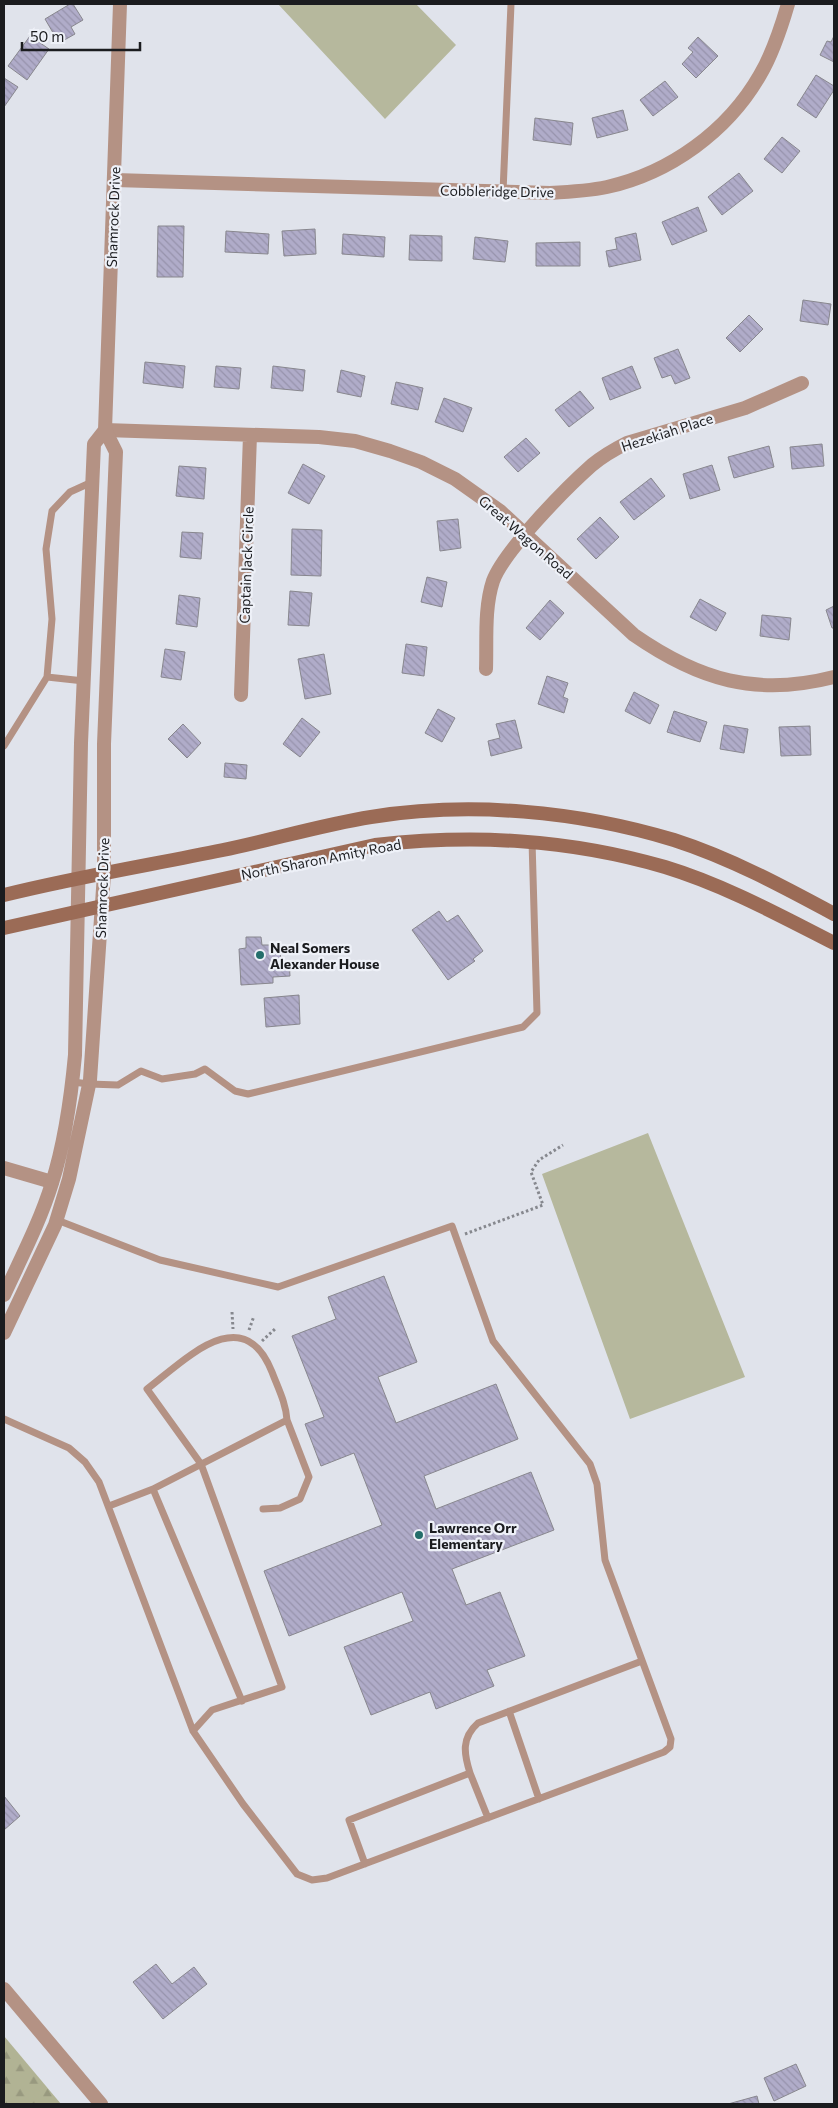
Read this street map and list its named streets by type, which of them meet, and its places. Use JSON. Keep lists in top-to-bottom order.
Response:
{
  "streets": {
    "main road": ["North Sharon Amity Road"],
    "street": [
      "Cobbleridge Drive",
      "Shamrock Drive",
      "Hezekiah Place",
      "Great Wagon Road",
      "Captain Jack Circle"
    ]
  },
  "crossings": [
    ["Cobbleridge Drive", "Shamrock Drive"],
    ["Shamrock Drive", "Great Wagon Road"],
    ["Shamrock Drive", "North Sharon Amity Road"],
    ["Hezekiah Place", "Great Wagon Road"],
    ["Great Wagon Road", "Captain Jack Circle"]
  ],
  "places": ["Neal Somers Alexander House", "Lawrence Orr Elementary"],
  "scale_bar": "50 m"
}
